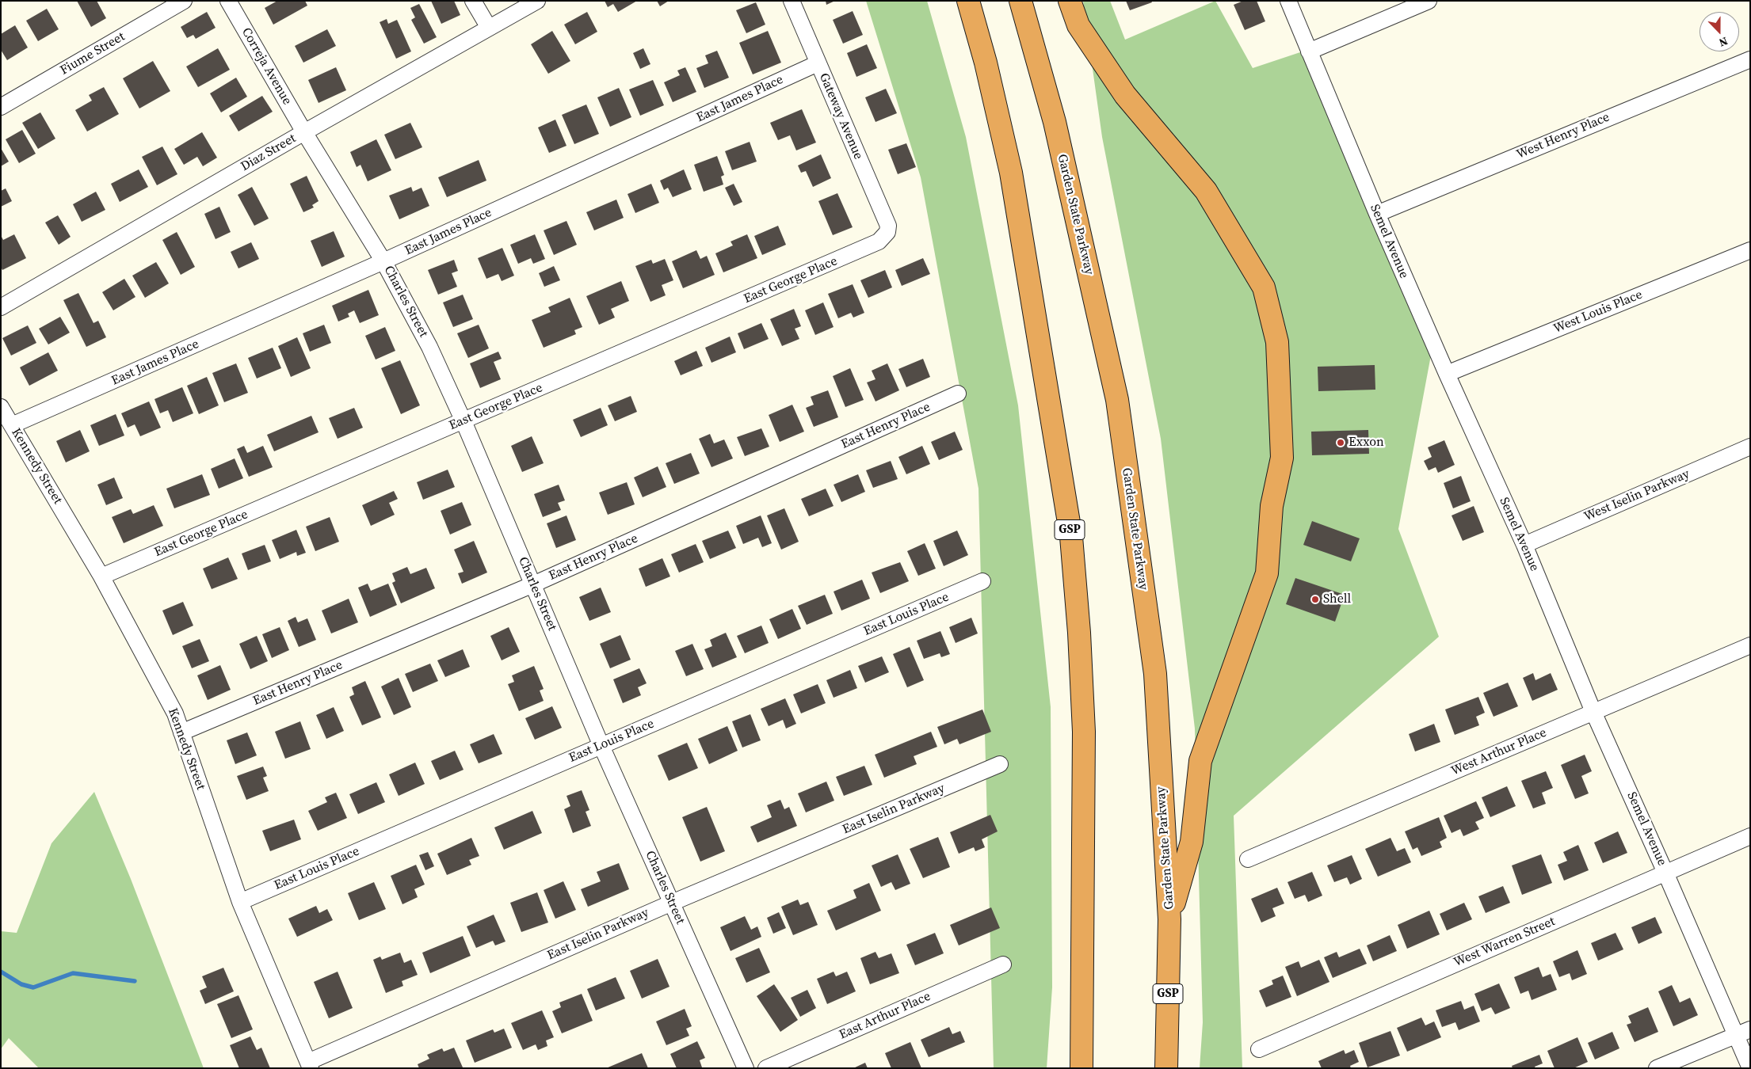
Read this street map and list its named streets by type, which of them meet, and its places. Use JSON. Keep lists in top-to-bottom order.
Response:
{
  "streets": {
    "highway": ["Garden State Parkway", "GSP"],
    "street": [
      "Fiume Street",
      "Correja Avenue",
      "East James Place",
      "Gateway Avenue",
      "West Henry Place",
      "Diaz Street",
      "Semel Avenue",
      "East George Place",
      "Charles Street",
      "West Louis Place",
      "East Henry Place",
      "Kennedy Street",
      "West Iselin Parkway",
      "East Louis Place",
      "West Arthur Place",
      "East Iselin Parkway",
      "West Warren Street",
      "East Arthur Place"
    ]
  },
  "crossings": [
    ["Correja Avenue", "Diaz Street"],
    ["Correja Avenue", "Charles Street"],
    ["East James Place", "Gateway Avenue"],
    ["East James Place", "Charles Street"],
    ["East James Place", "Kennedy Street"],
    ["Gateway Avenue", "East George Place"],
    ["West Henry Place", "Semel Avenue"],
    ["Diaz Street", "Charles Street"],
    ["Semel Avenue", "West Louis Place"],
    ["Semel Avenue", "West Iselin Parkway"],
    ["Semel Avenue", "West Arthur Place"],
    ["Semel Avenue", "West Warren Street"],
    ["East George Place", "Charles Street"],
    ["East George Place", "Kennedy Street"],
    ["Charles Street", "East Henry Place"],
    ["Charles Street", "East Louis Place"],
    ["Charles Street", "East Iselin Parkway"],
    ["East Henry Place", "Kennedy Street"],
    ["Kennedy Street", "East Louis Place"],
    ["Kennedy Street", "East Iselin Parkway"]
  ],
  "places": ["Exxon", "Shell"],
  "north": "bottom"
}
